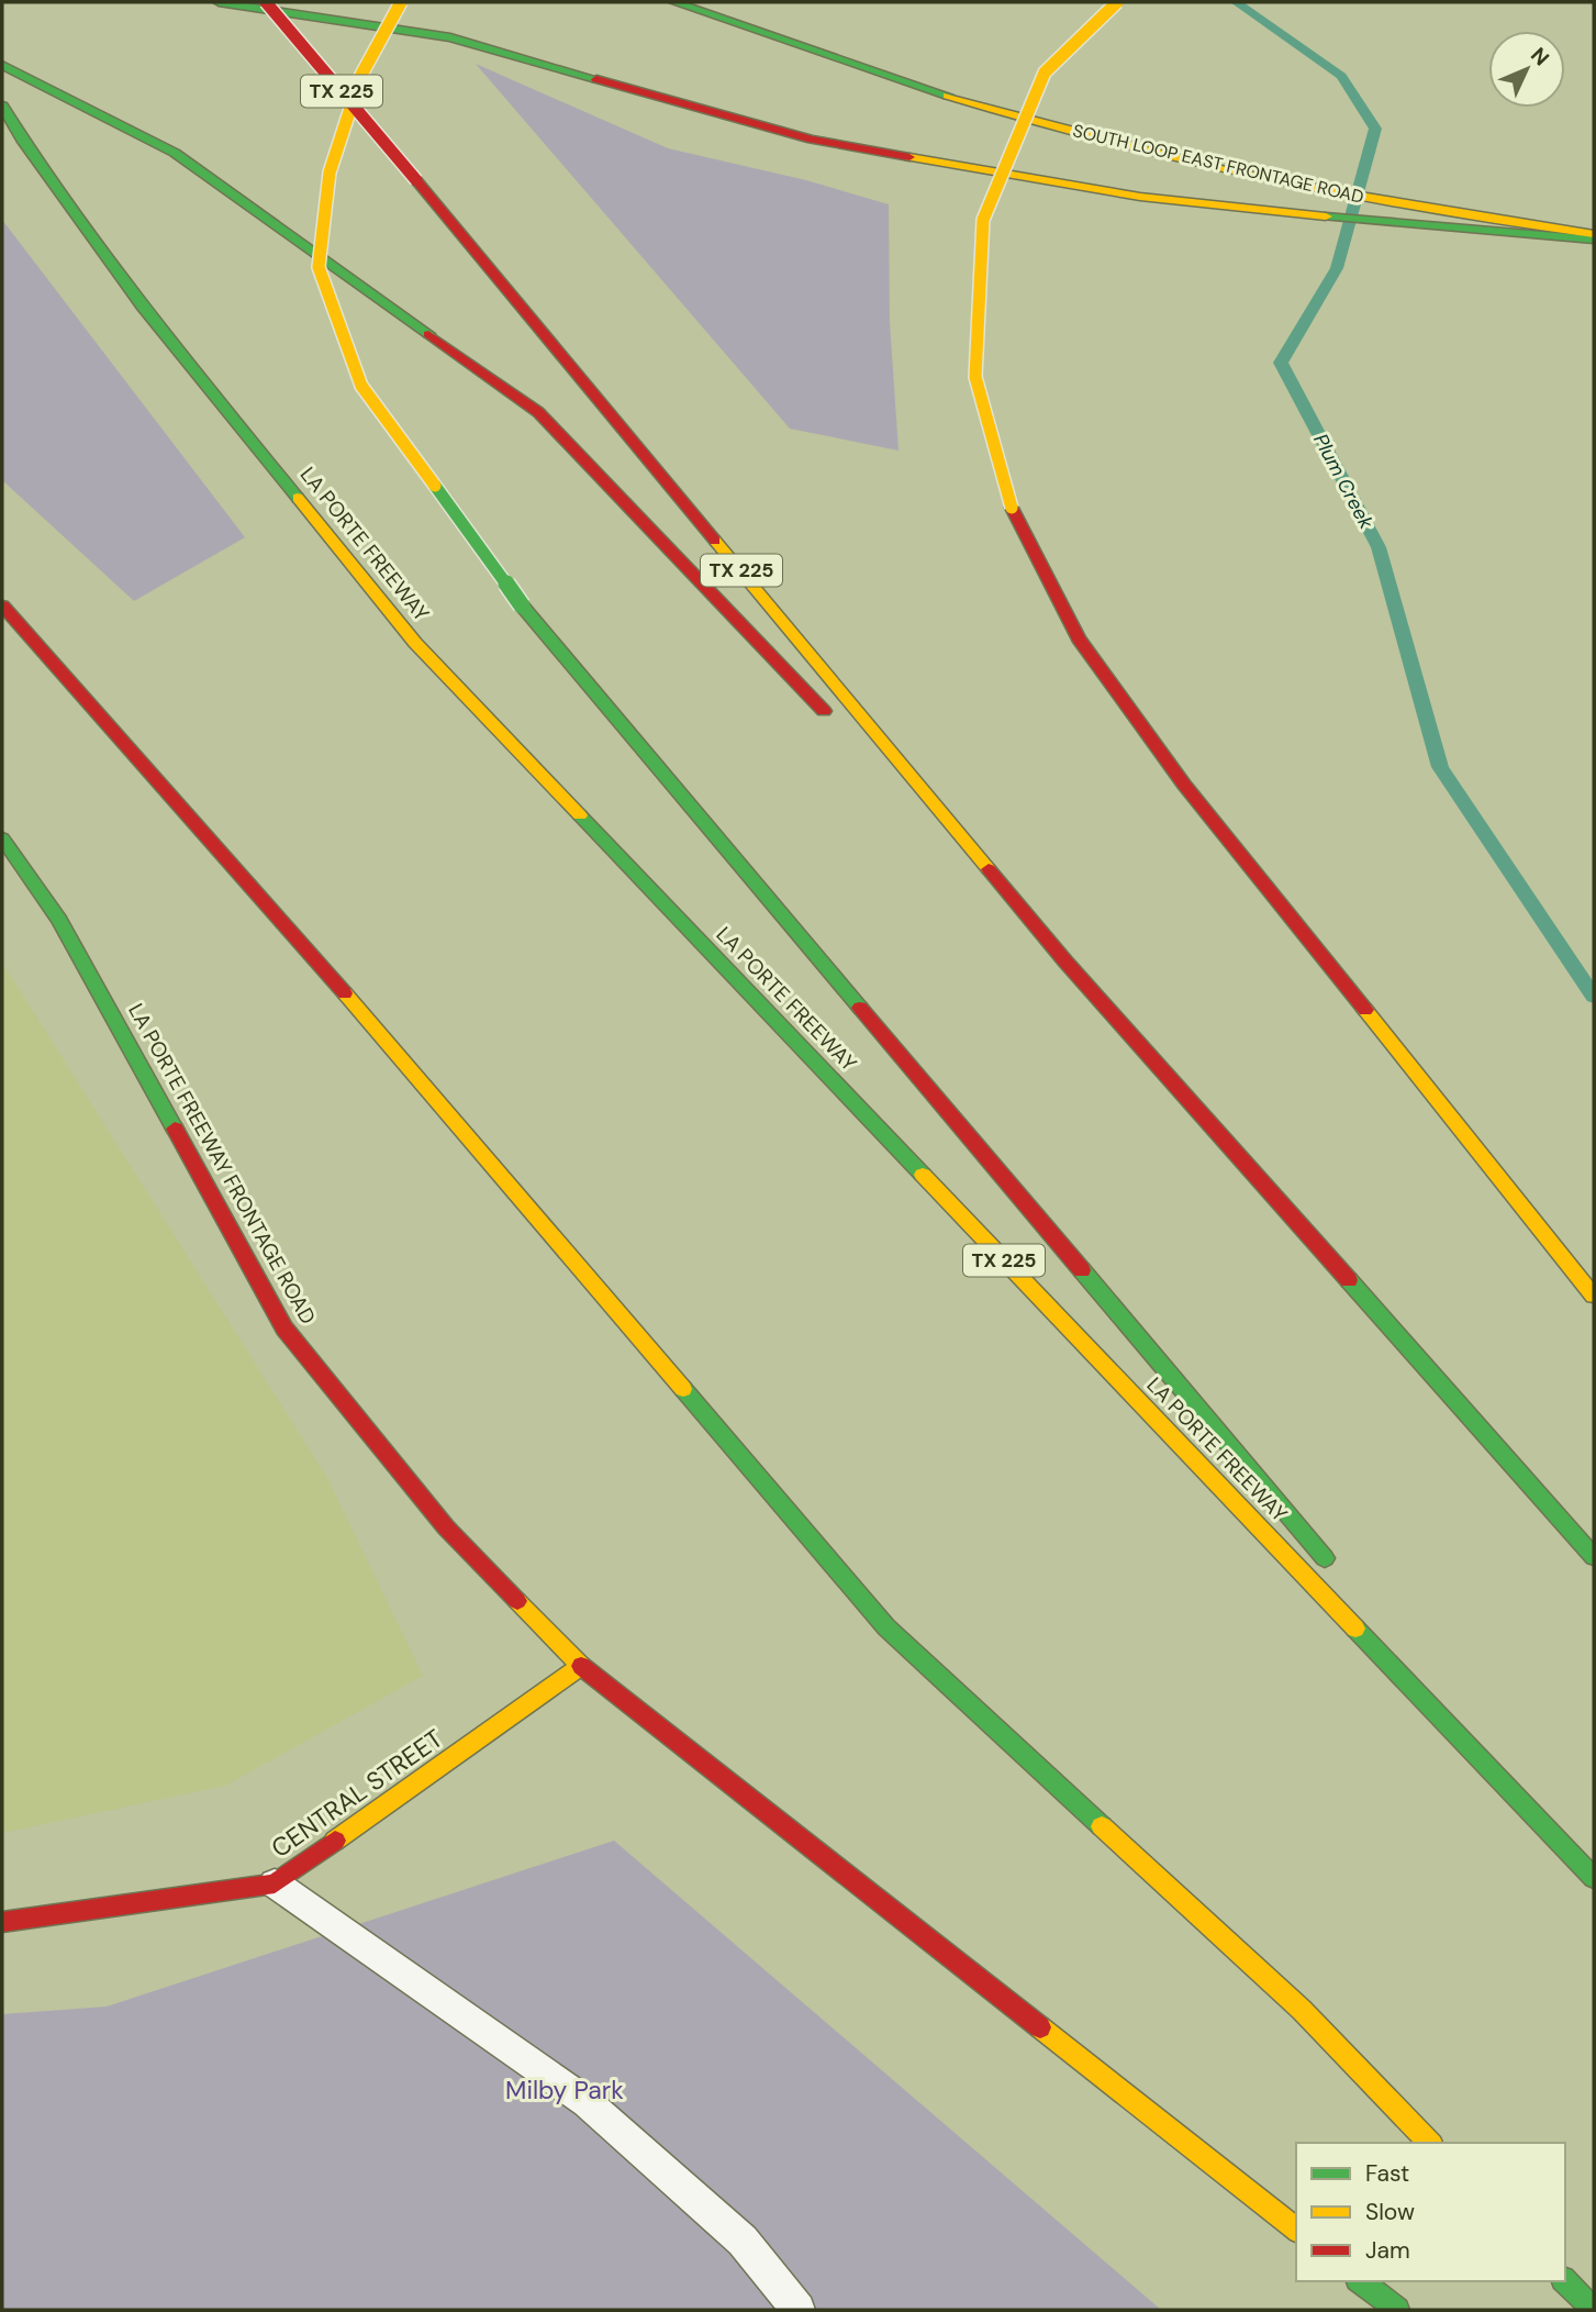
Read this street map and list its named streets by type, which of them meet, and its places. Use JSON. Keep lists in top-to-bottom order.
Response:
{
  "streets": {
    "main road": [
      "TX 225",
      "SOUTH LOOP EAST FRONTAGE ROAD",
      "LA PORTE FREEWAY",
      "LA PORTE FREEWAY FRONTAGE ROAD",
      "CENTRAL STREET"
    ]
  },
  "crossings": [
    ["LA PORTE FREEWAY FRONTAGE ROAD", "CENTRAL STREET"]
  ],
  "water": ["Plum Creek"],
  "parks": ["Milby Park"],
  "legend": ["Fast", "Slow", "Jam"],
  "north": "top right"
}
